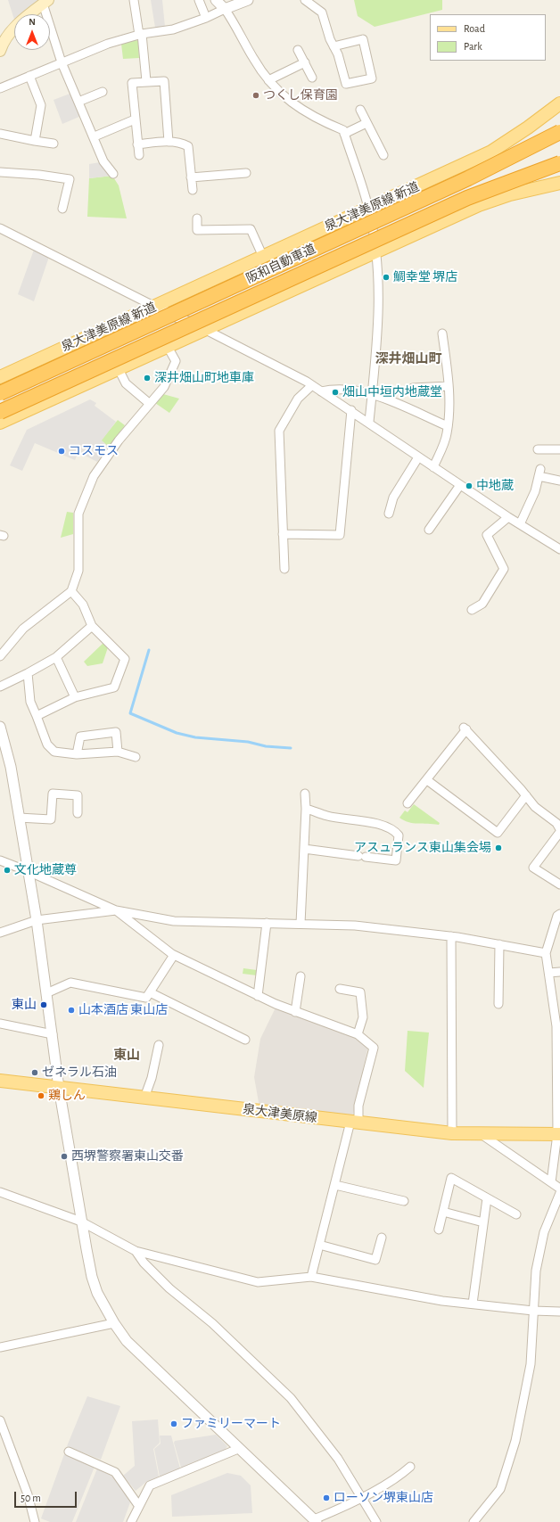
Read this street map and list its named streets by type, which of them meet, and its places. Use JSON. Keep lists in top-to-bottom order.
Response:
{
  "streets": {
    "highway": ["阪和自動車道"],
    "main road": ["泉大津美原線 新道", "泉大津美原線"]
  },
  "districts": ["深井畑山町", "東山"],
  "places": [
    "つくし保育園",
    "鯛幸堂 堺店",
    "深井畑山町地車庫",
    "畑山中垣内地蔵堂",
    "コスモス",
    "中地蔵",
    "アスュランス東山集会場",
    "文化地蔵尊",
    "東山",
    "山本酒店 東山店",
    "ゼネラル石油",
    "鶏しん",
    "西堺警察署東山交番",
    "ファミリーマート",
    "ローソン堺東山店"
  ],
  "legend": ["Road", "Park"],
  "scale_bar": "50 m",
  "north": "top"
}
